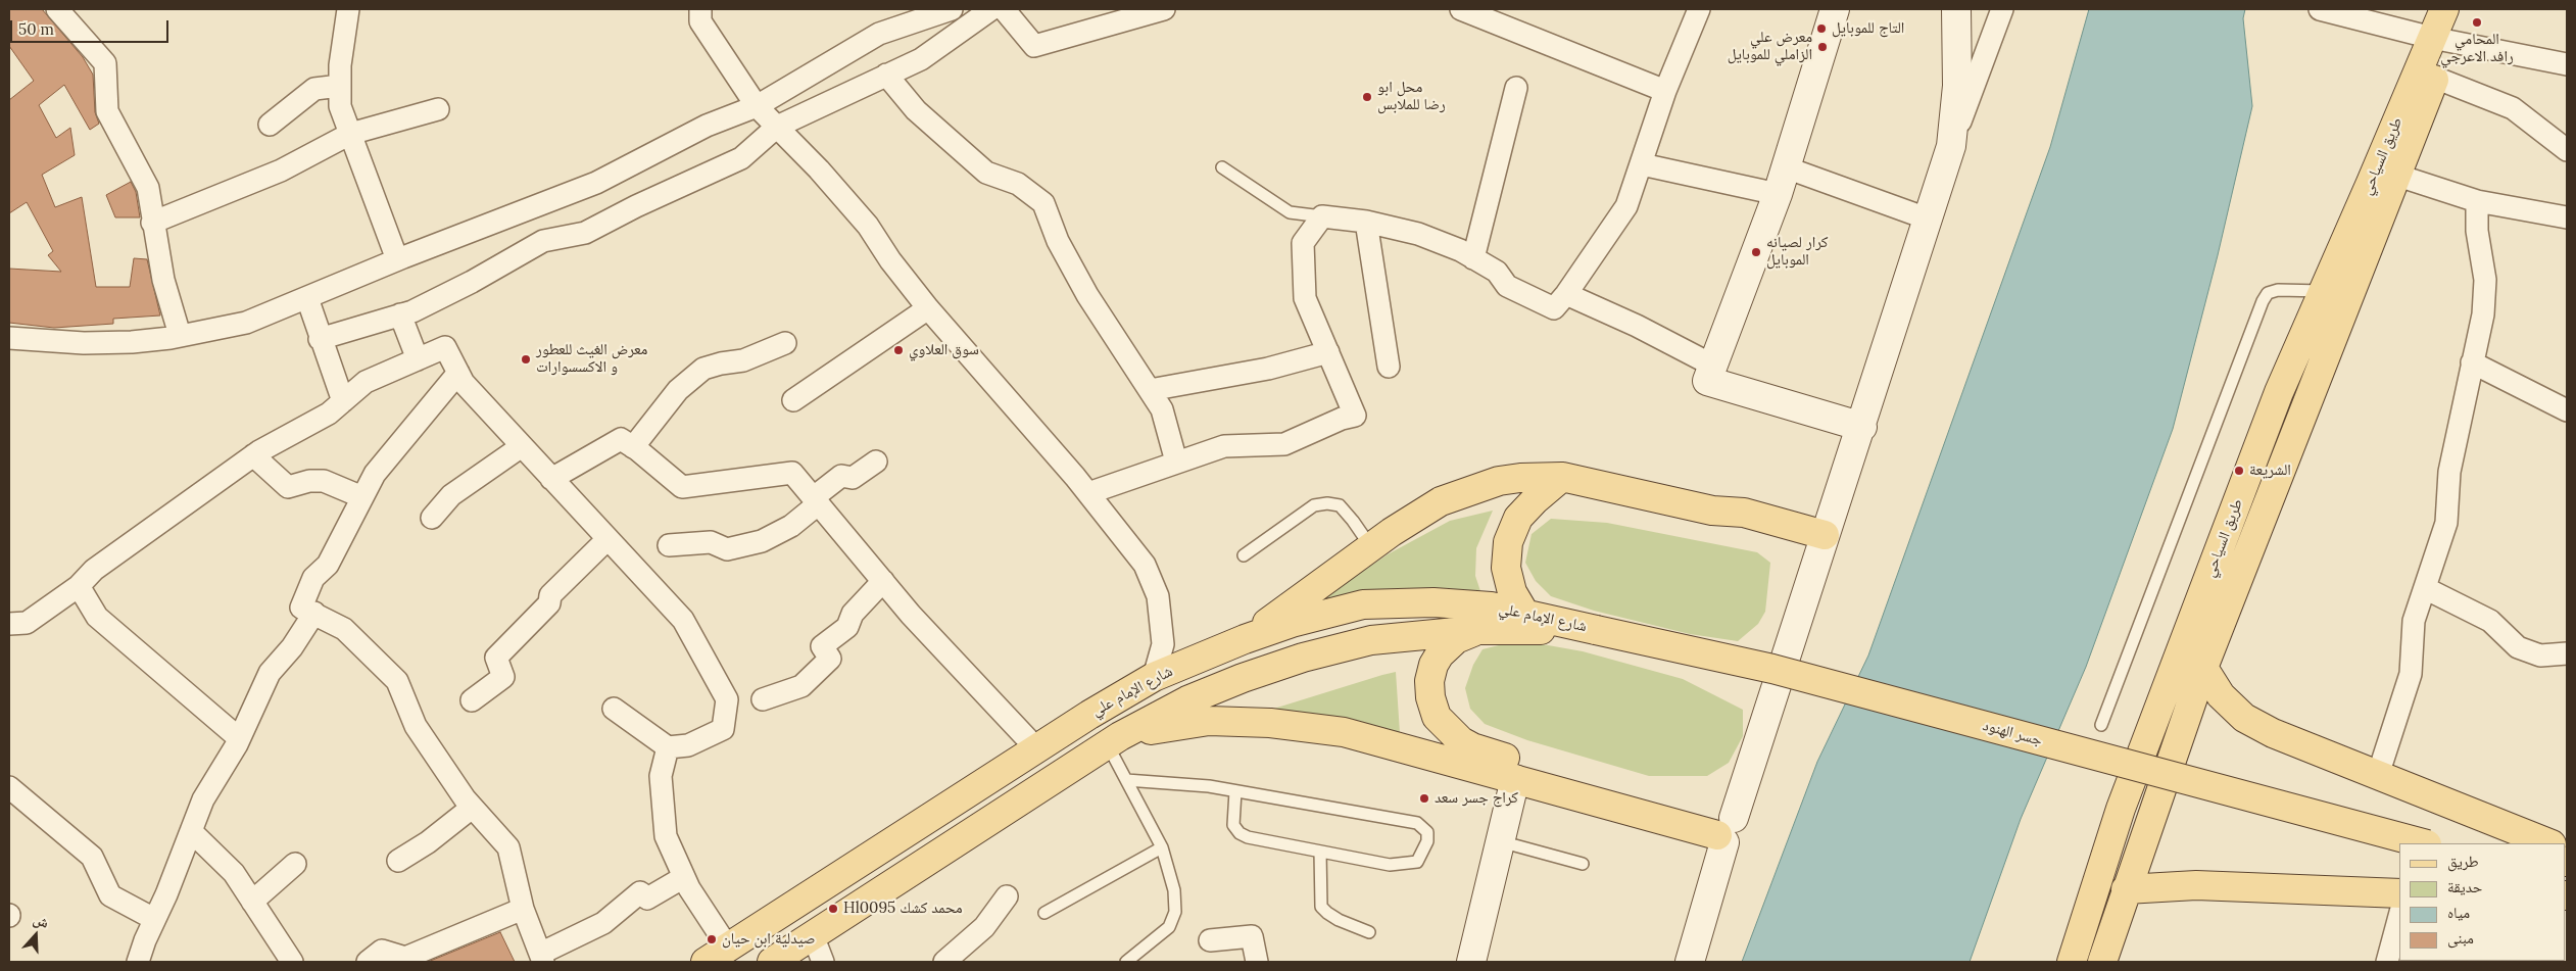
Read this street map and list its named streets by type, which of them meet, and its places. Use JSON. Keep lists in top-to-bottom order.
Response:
{
  "streets": {
    "main road": ["طريق السياحي", "شارع الإمام علي", "جسر الهنود"]
  },
  "crossings": [
    ["شارع الإمام علي", "جسر الهنود"]
  ],
  "places": [
    "المحامي رافد الاعرجي",
    "التاج للموبايل",
    "معرض علي الزاملي للموبايل",
    "محل ابو رضا للملابس",
    "كرار لصيانه الموبايل",
    "سوق العلاوي",
    "معرض الغيث للعطور و الاكسسوارات",
    "الشريعة",
    "كراج جسر سعد",
    "Hl0095 محمد كشك",
    "صيدلية ابن حيان"
  ],
  "legend": [
    "طريق",
    "حديقة",
    "مياه",
    "مبنى"
  ],
  "scale_bar": "50 m",
  "north": "top"
}
